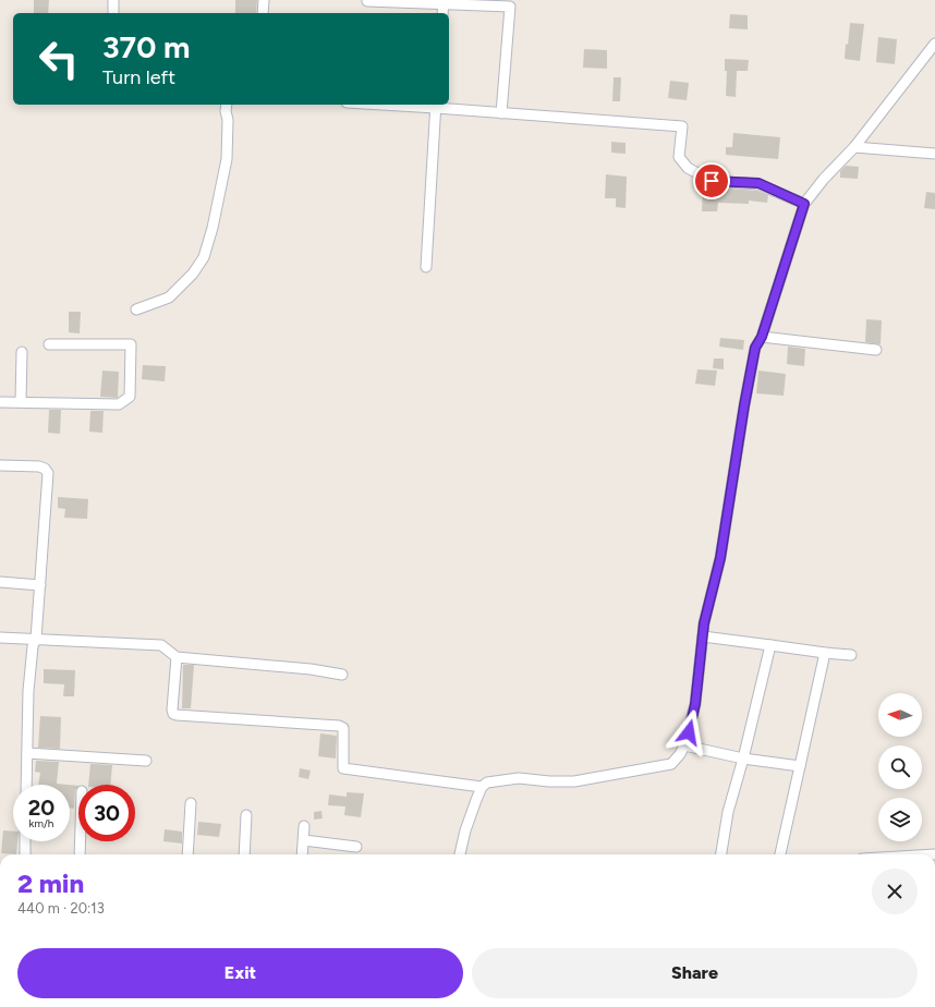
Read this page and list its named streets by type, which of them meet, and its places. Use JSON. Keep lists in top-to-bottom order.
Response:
{
  "north": "left",
  "page": {
    "turn": ["370 m", "Turn left"],
    "speed": "20 km/h",
    "limit": "30",
    "heading": ["2 min", "440 m · 20:13"],
    "buttons": ["Exit", "Share"]
  }
}
